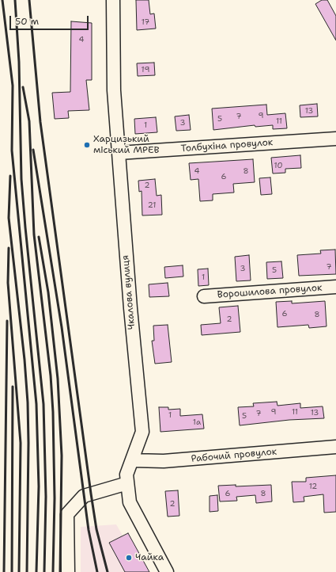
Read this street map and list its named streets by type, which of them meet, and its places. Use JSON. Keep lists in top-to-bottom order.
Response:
{
  "streets": {
    "street": [
      "Толбухіна провулок",
      "Ворошилова провулок",
      "Чкалова вулиця",
      "Рабочий провулок"
    ]
  },
  "crossings": [
    ["Толбухіна провулок", "Чкалова вулиця"],
    ["Чкалова вулиця", "Рабочий провулок"]
  ],
  "places": ["Харцизький міський МРЕВ", "Чайка"],
  "house_numbers": [
    "17",
    "4",
    "19",
    "13",
    "9",
    "7",
    "5",
    "11",
    "3",
    "1",
    "10",
    "4",
    "8",
    "6",
    "2",
    "21",
    "7",
    "3",
    "5",
    "1",
    "6",
    "8",
    "2",
    "9",
    "11",
    "13",
    "7",
    "1",
    "5",
    "1а",
    "12",
    "6",
    "8",
    "2"
  ],
  "scale_bar": "50 m"
}
